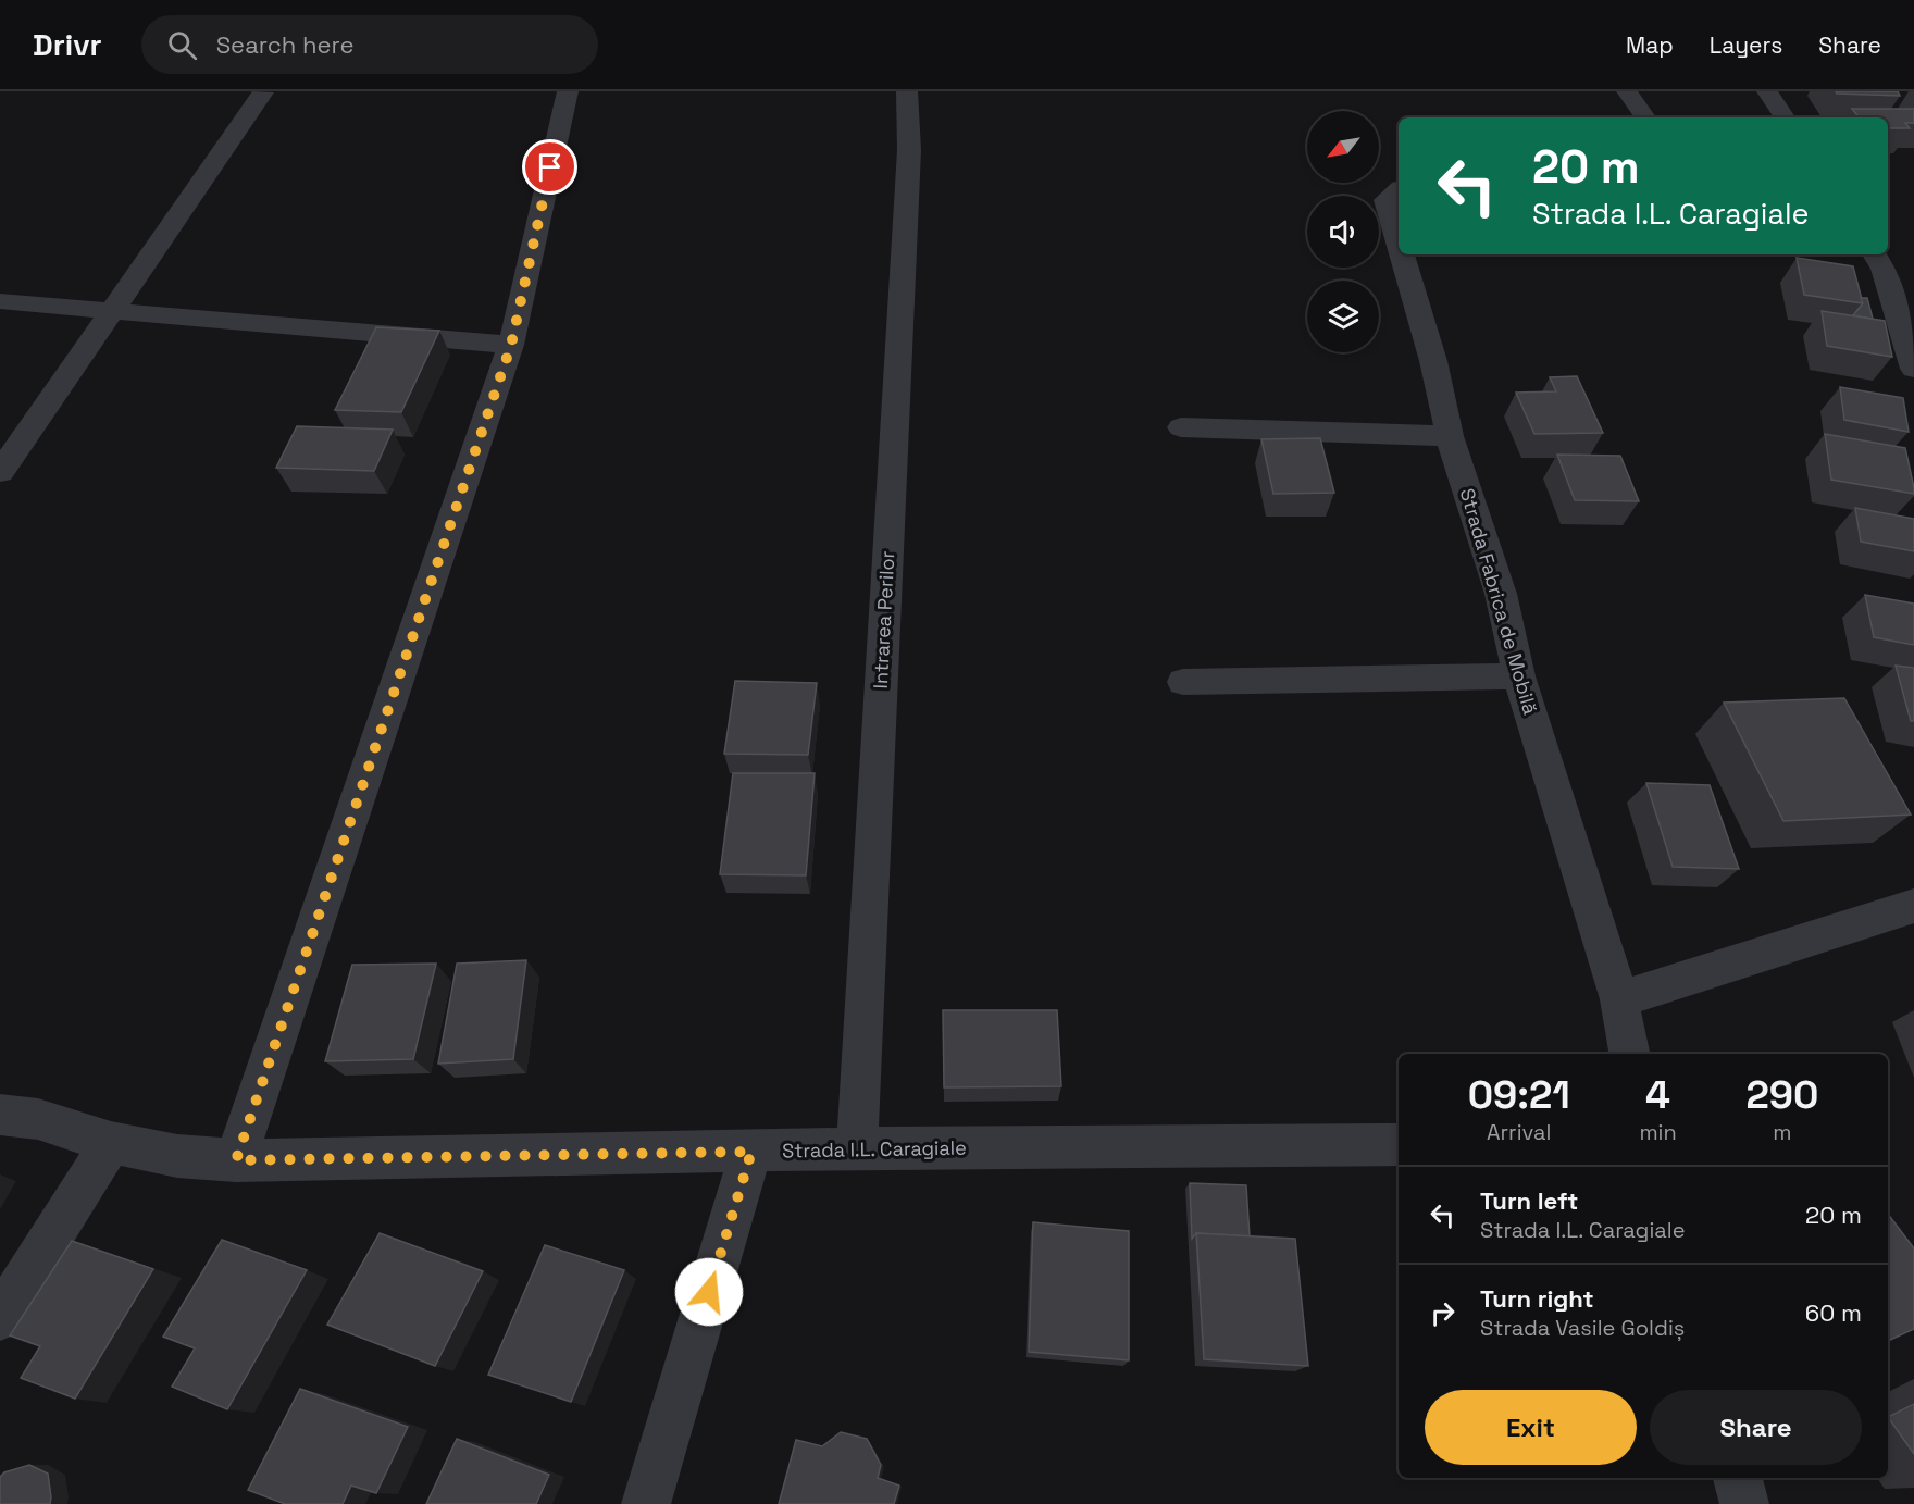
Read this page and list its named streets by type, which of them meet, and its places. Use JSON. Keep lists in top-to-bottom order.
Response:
{
  "streets": {
    "street": ["Strada Fabrica de Mobilă", "Intrarea Perilor", "Strada I.L. Caragiale"]
  },
  "crossings": [
    ["Intrarea Perilor", "Strada I.L. Caragiale"]
  ],
  "north": "bottom left",
  "page": {
    "header": "Drivr",
    "search": "Search here",
    "nav": ["Map", "Layers", "Share"],
    "turn": ["20 m", "Strada I.L. Caragiale"],
    "eta": [
      "09:21",
      "Arrival",
      "4",
      "min",
      "290",
      "m"
    ],
    "list": [
      {
        "name": "Turn left",
        "note": "Strada I.L. Caragiale",
        "value": "20 m"
      },
      {
        "name": "Turn right",
        "note": "Strada Vasile Goldiș",
        "value": "60 m"
      }
    ],
    "buttons": ["Exit", "Share"]
  }
}
